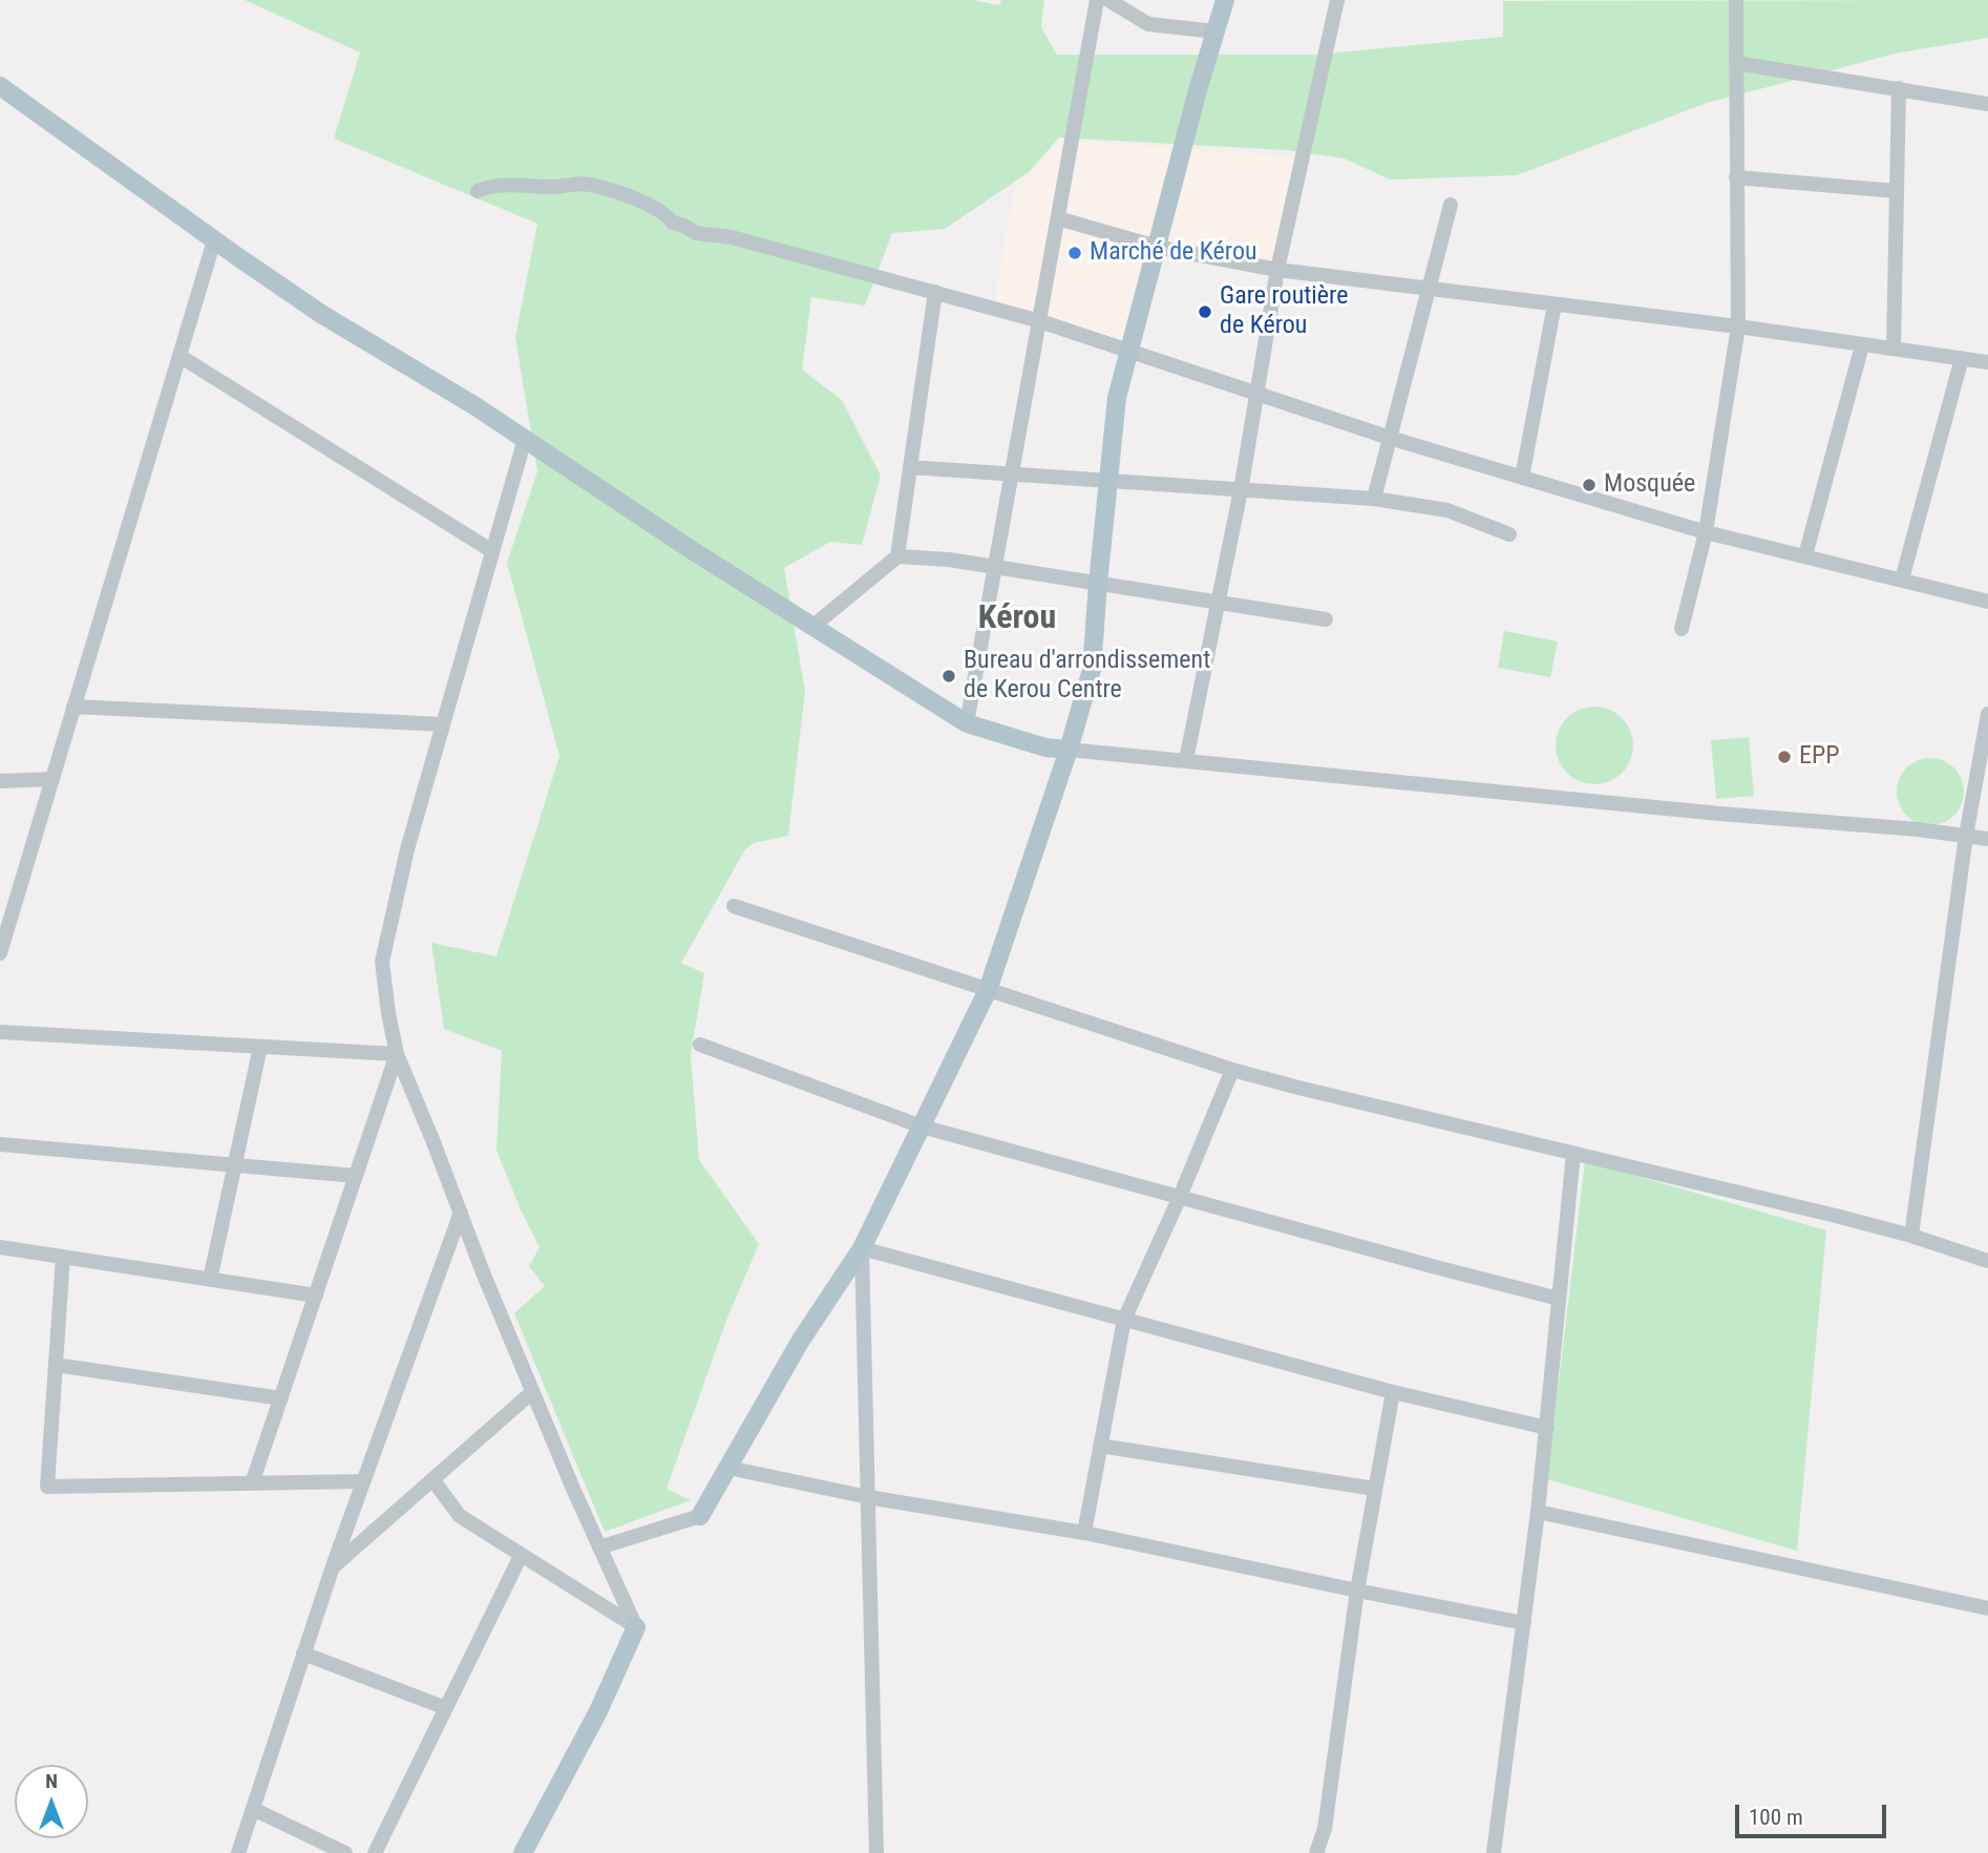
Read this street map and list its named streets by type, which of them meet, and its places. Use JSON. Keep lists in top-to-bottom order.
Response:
{
  "districts": ["Kérou"],
  "places": [
    "Marché de Kérou",
    "Gare routière de Kérou",
    "Mosquée",
    "Bureau d'arrondissement de Kerou Centre",
    "EPP"
  ],
  "scale_bar": "100 m",
  "north": "top"
}
